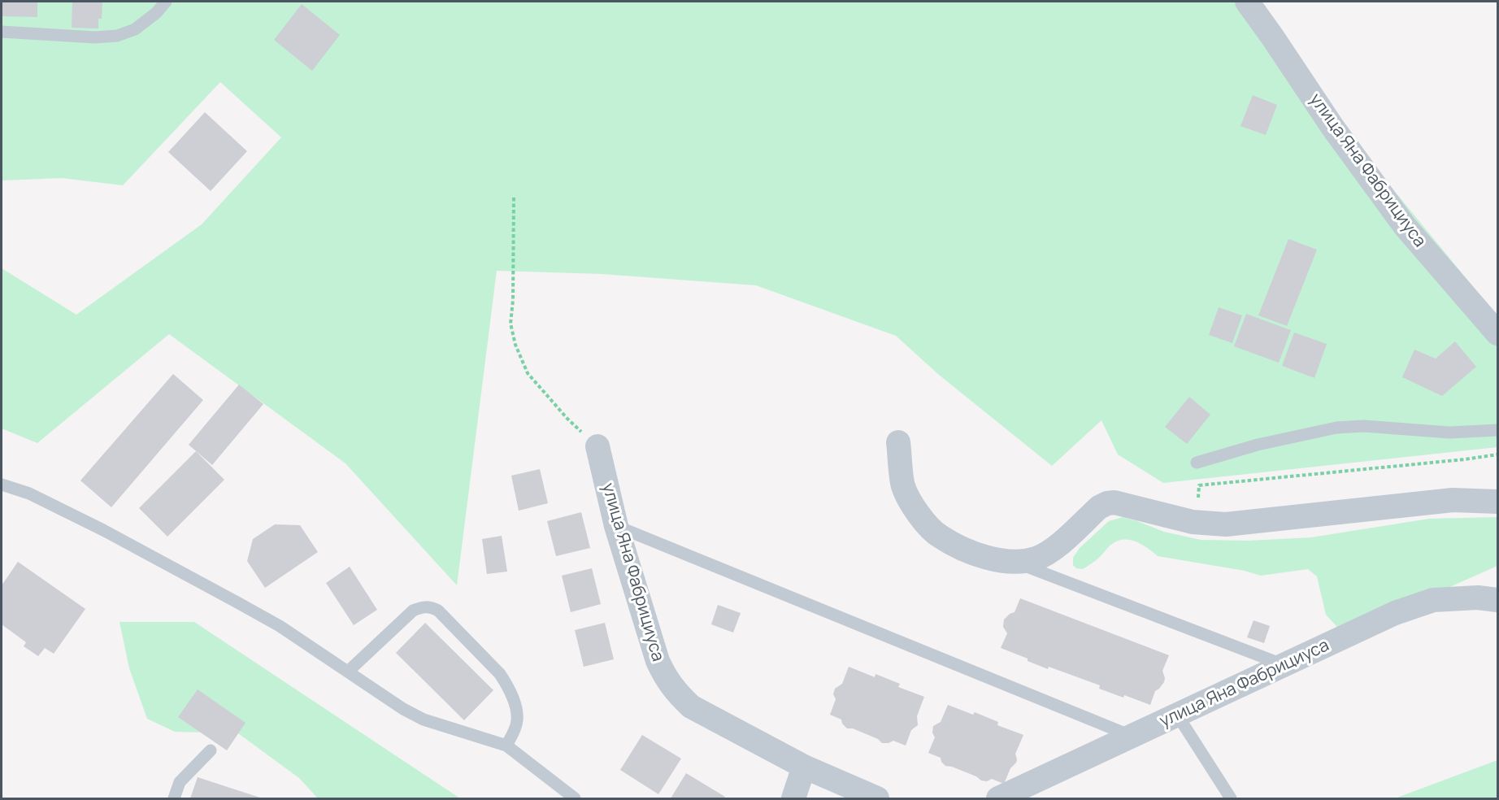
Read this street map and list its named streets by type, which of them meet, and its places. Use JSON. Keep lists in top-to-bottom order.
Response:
{
  "streets": {
    "street": ["улица Яна Фабрициуса"]
  }
}
